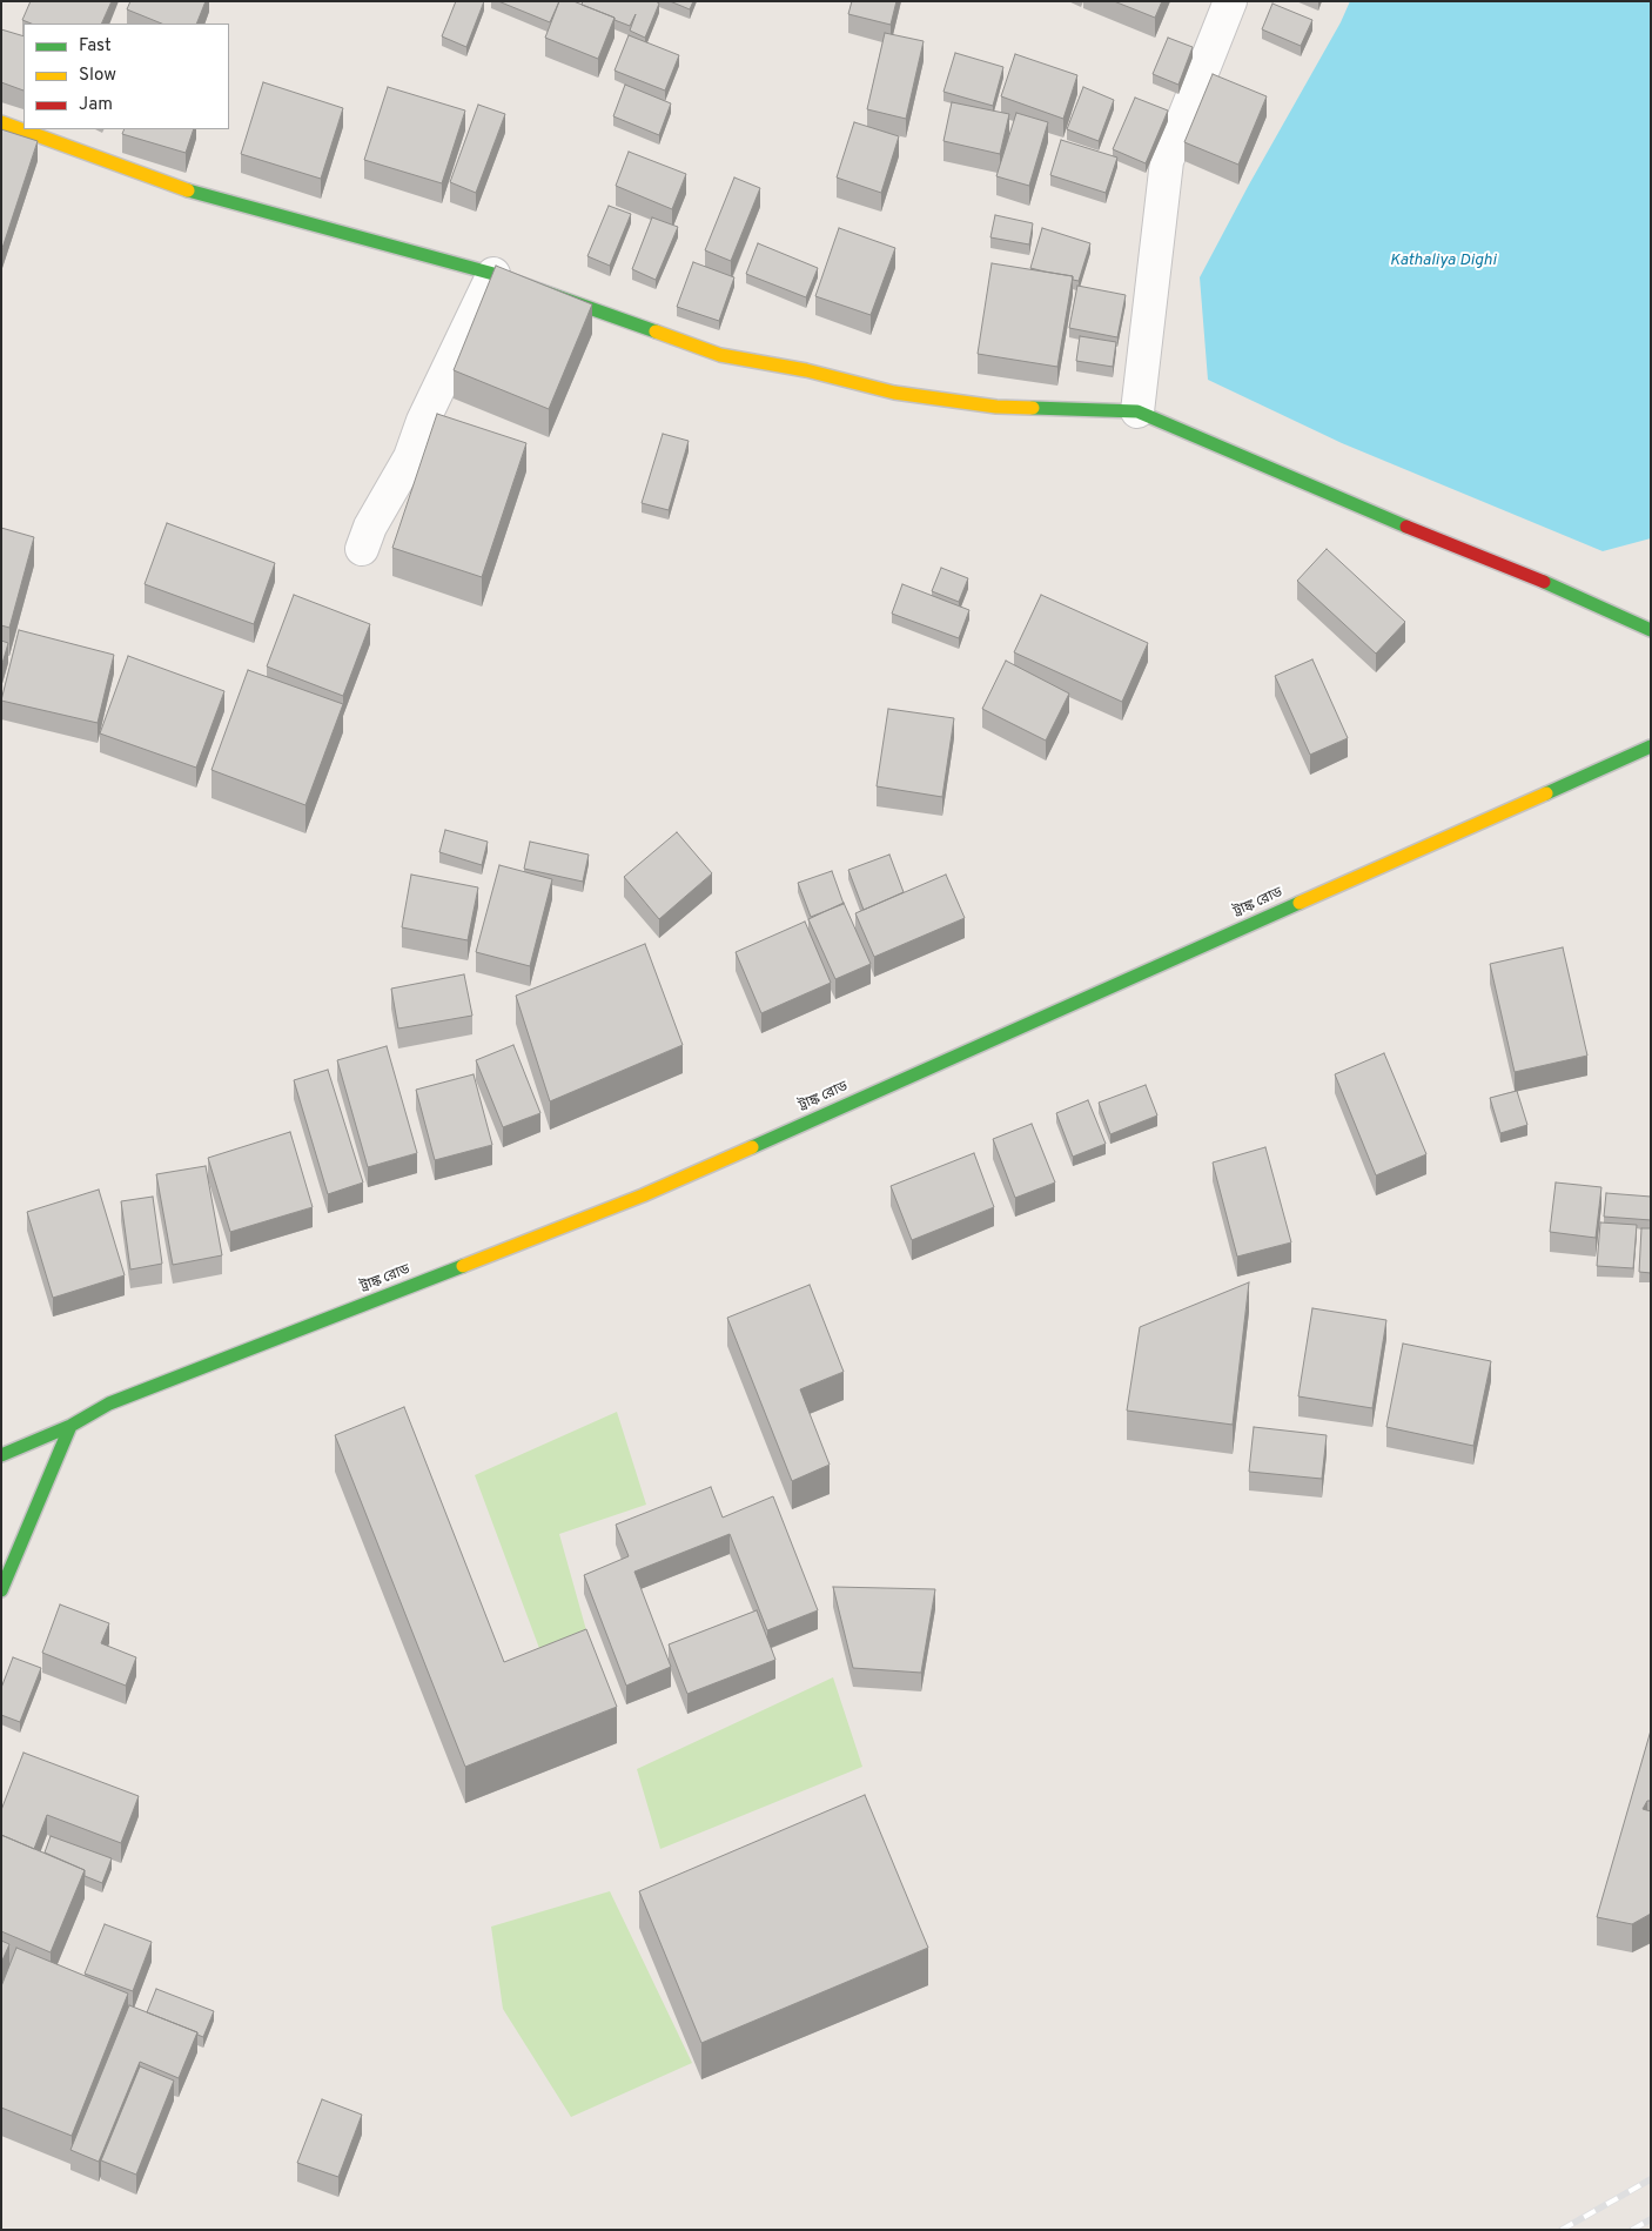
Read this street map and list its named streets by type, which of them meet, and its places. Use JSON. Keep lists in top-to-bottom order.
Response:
{
  "streets": {
    "main road": ["ট্রাঙ্ক রোড"]
  },
  "water": ["Kathaliya Dighi"],
  "legend": ["Fast", "Slow", "Jam"]
}
